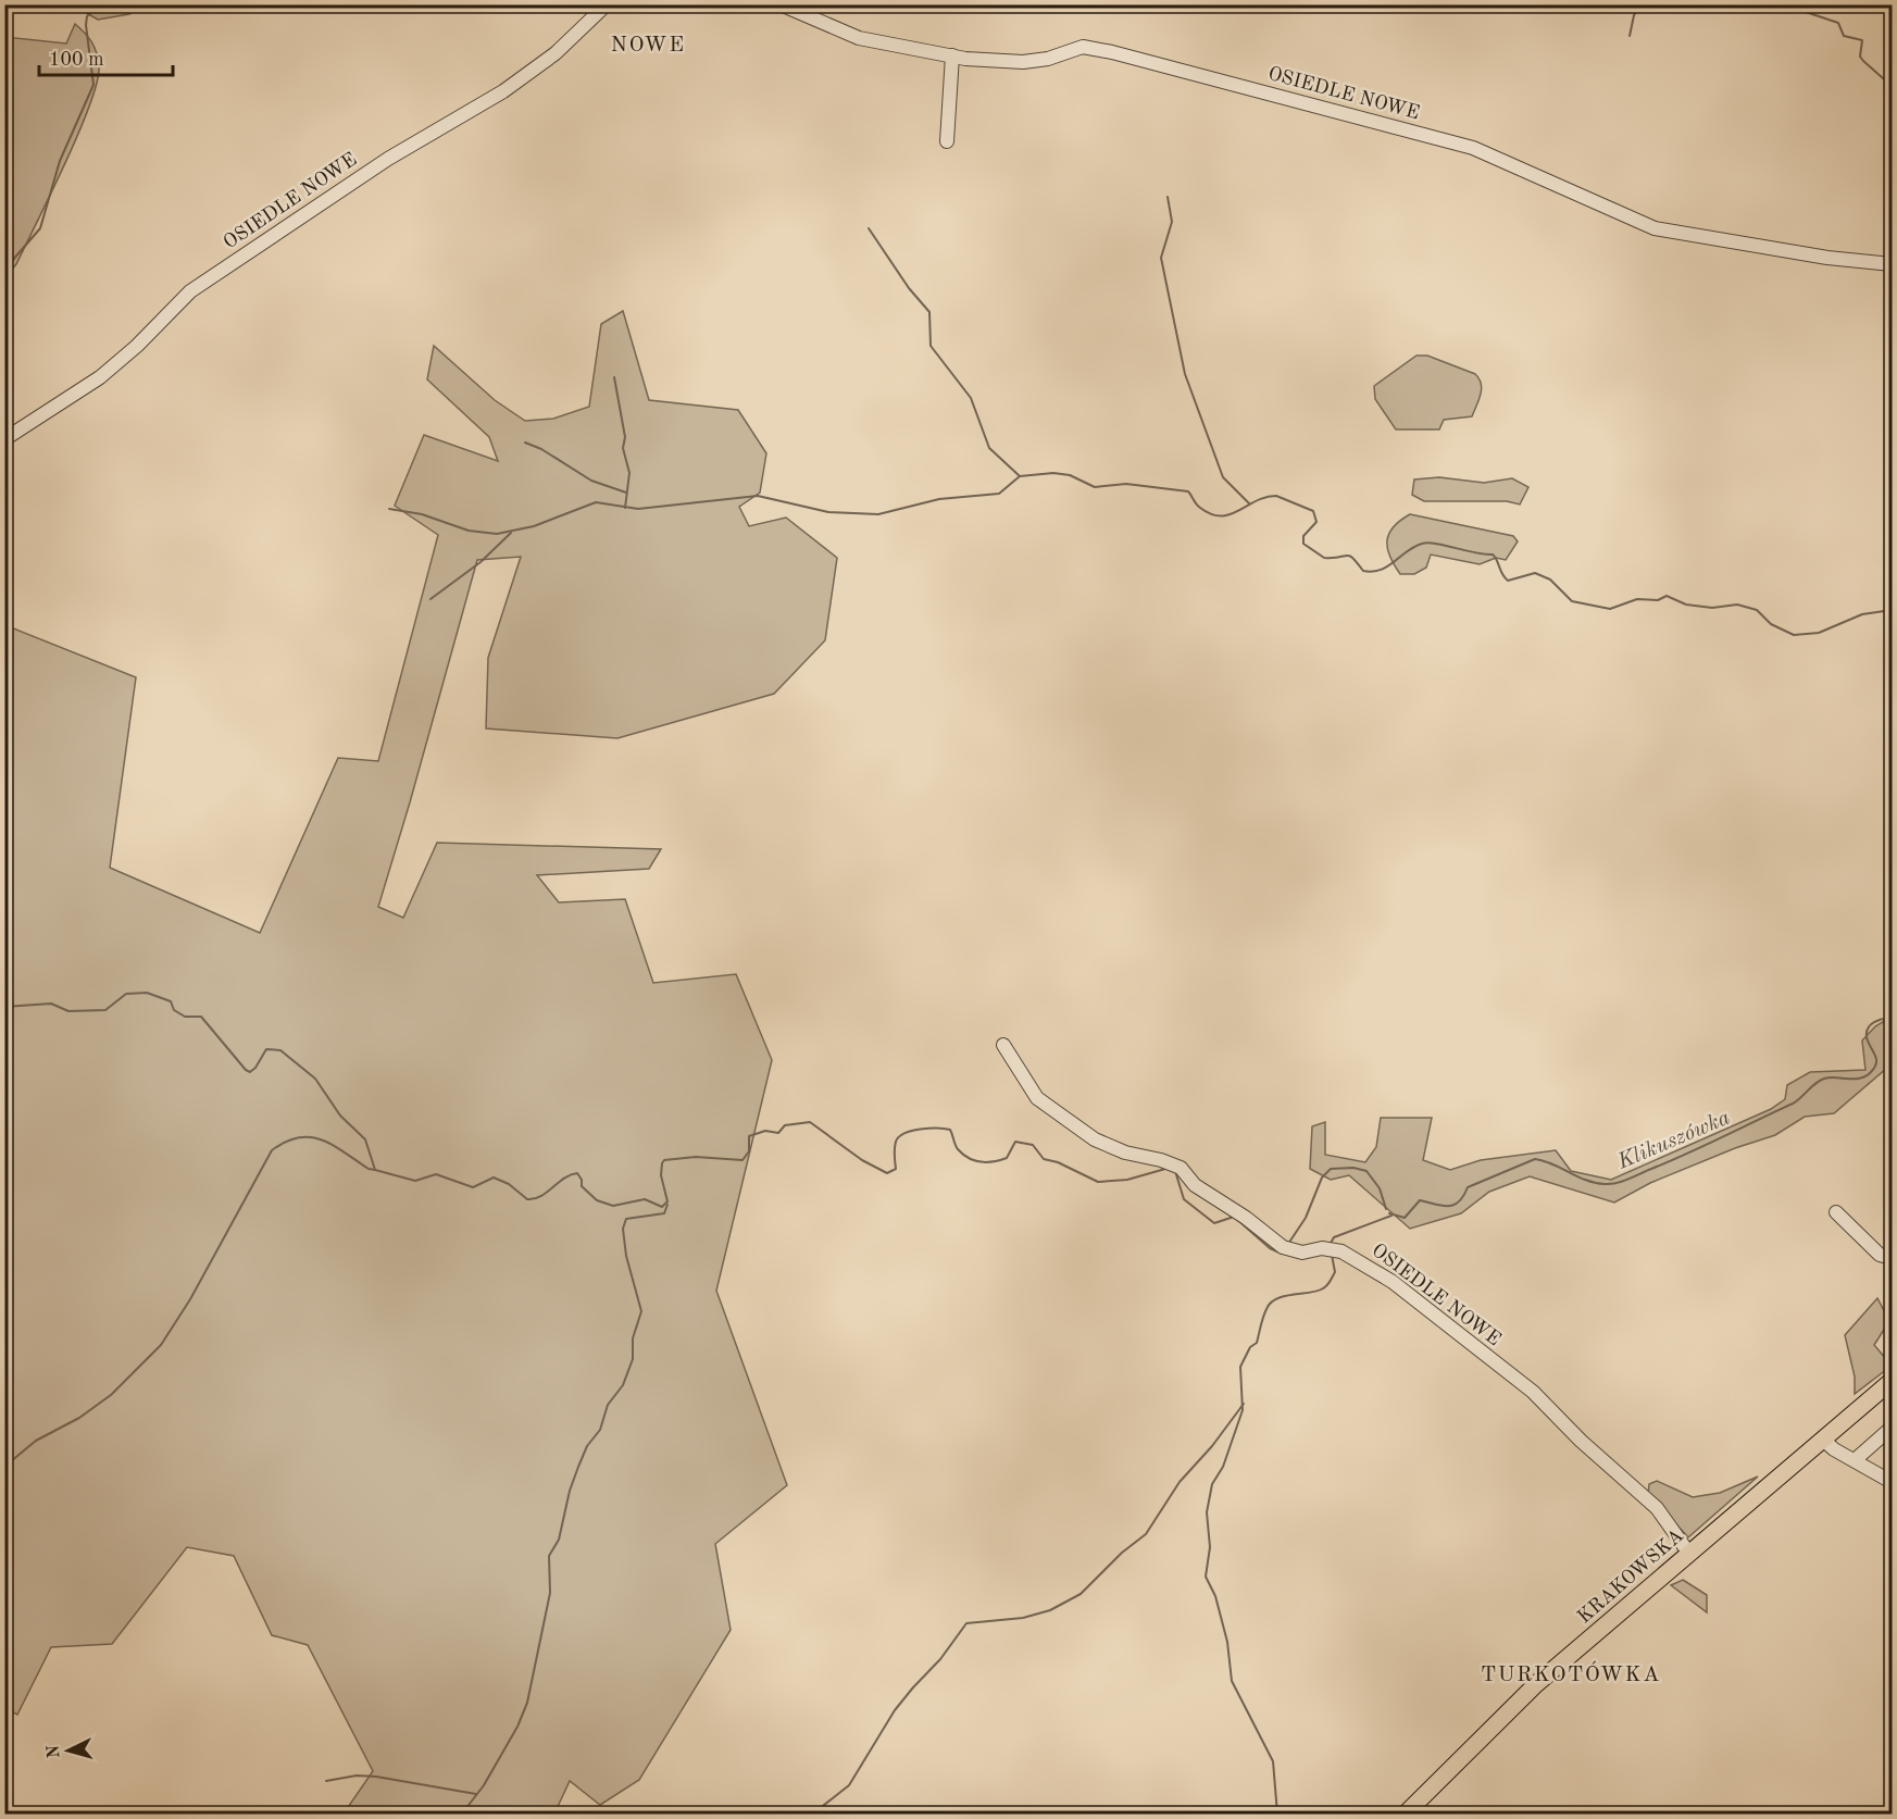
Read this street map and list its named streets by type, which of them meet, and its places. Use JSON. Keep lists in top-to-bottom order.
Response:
{
  "streets": {
    "main road": ["KRAKOWSKA"],
    "street": ["OSIEDLE NOWE"]
  },
  "crossings": [
    ["OSIEDLE NOWE", "KRAKOWSKA"]
  ],
  "districts": ["NOWE", "TURKOTÓWKA"],
  "water": ["Klikuszówka"],
  "scale_bar": "100 m",
  "north": "left"
}
